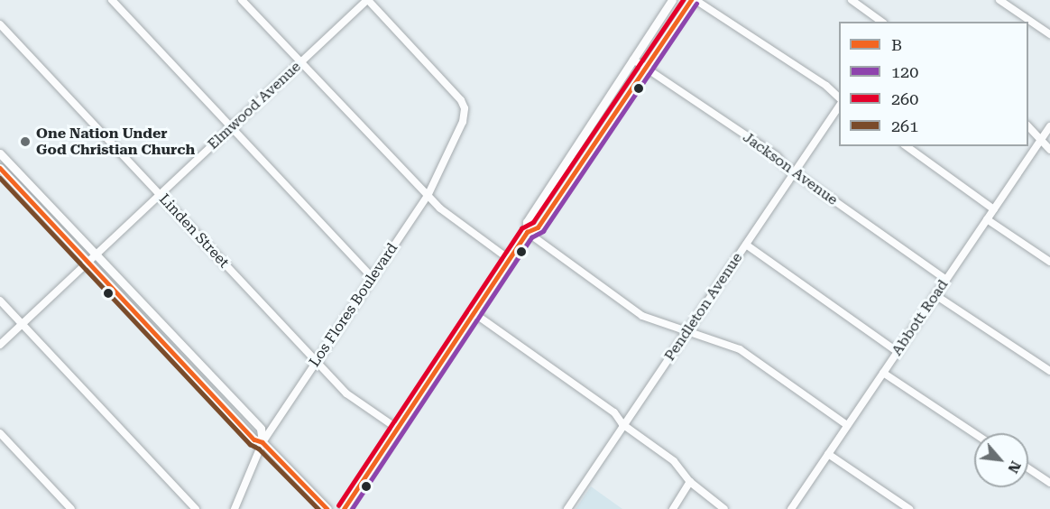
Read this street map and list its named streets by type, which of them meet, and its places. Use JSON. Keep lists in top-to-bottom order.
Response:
{
  "streets": {
    "street": [
      "Elmwood Avenue",
      "Jackson Avenue",
      "Linden Street",
      "Los Flores Boulevard",
      "Pendleton Avenue",
      "Abbott Road"
    ]
  },
  "crossings": [
    ["Elmwood Avenue", "Linden Street"],
    ["Elmwood Avenue", "Los Flores Boulevard"],
    ["Jackson Avenue", "Pendleton Avenue"],
    ["Jackson Avenue", "Abbott Road"],
    ["Linden Street", "Los Flores Boulevard"]
  ],
  "places": ["One Nation Under God Christian Church"],
  "lines": [
    "transit line B",
    "transit line 260",
    "transit line 120",
    "transit line 261"
  ],
  "legend": [
    "B",
    "120",
    "260",
    "261"
  ],
  "north": "bottom right"
}
